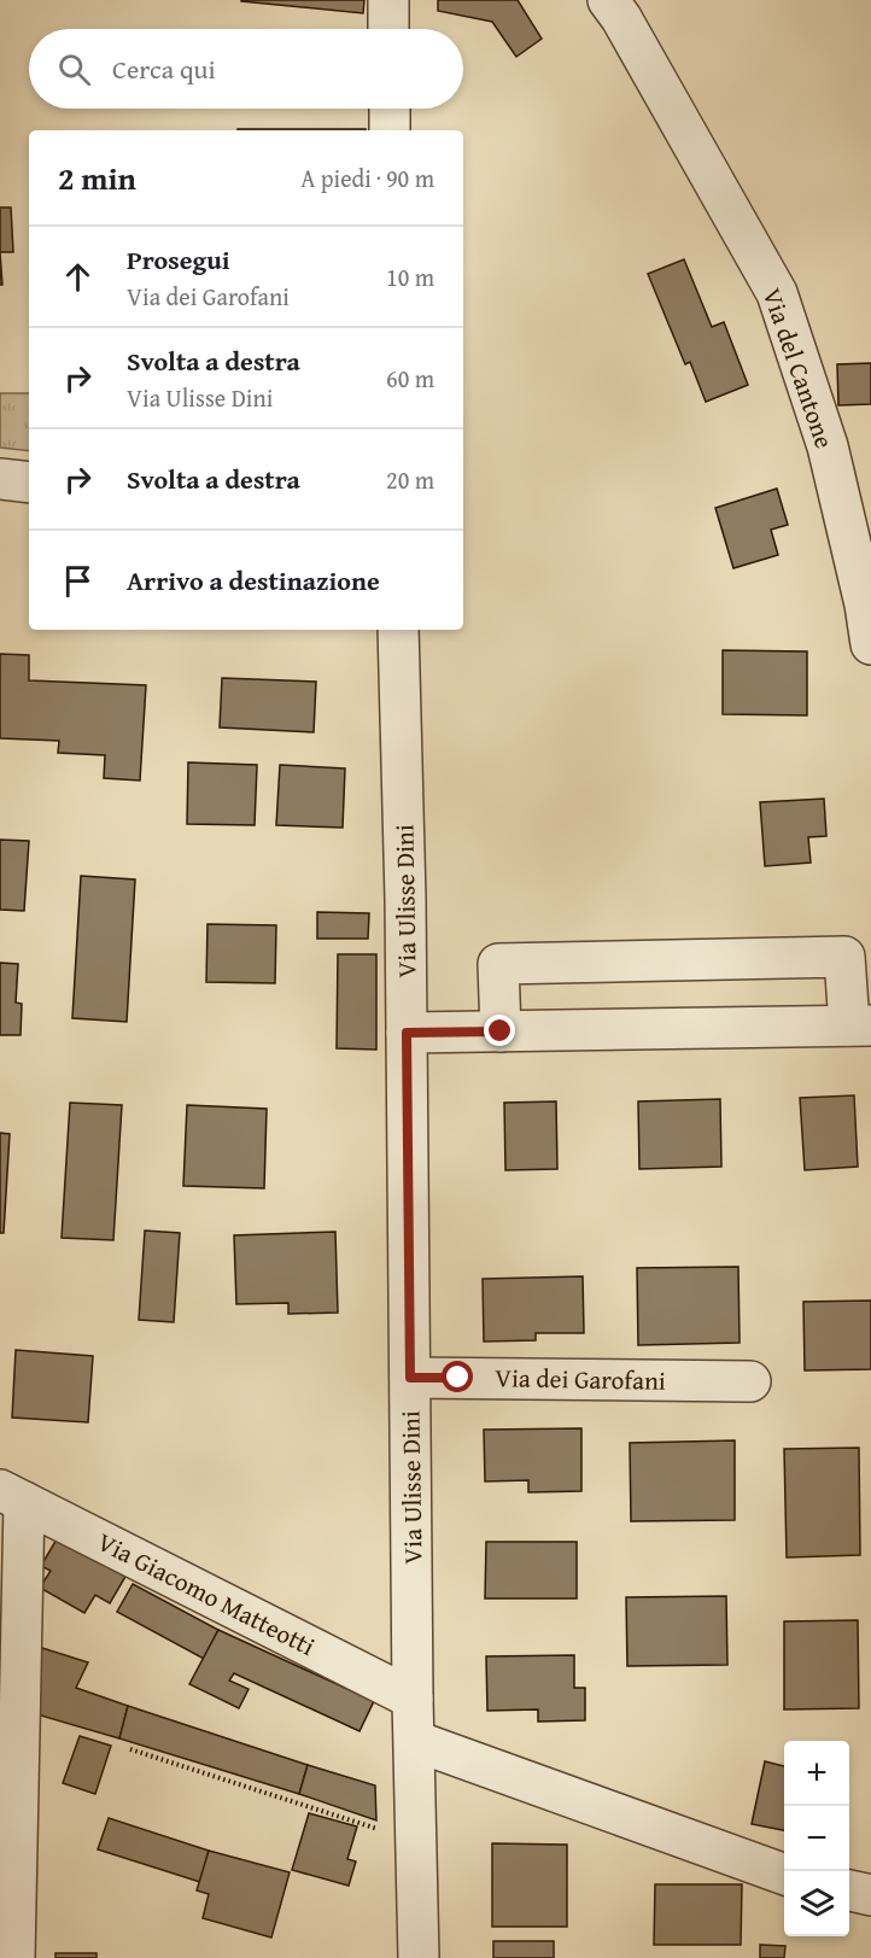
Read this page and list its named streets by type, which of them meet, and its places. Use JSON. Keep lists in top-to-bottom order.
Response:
{
  "streets": {
    "street": [
      "Via del Cantone",
      "Via Ulisse Dini",
      "Via dei Garofani",
      "Via Giacomo Matteotti"
    ]
  },
  "crossings": [
    ["Via Ulisse Dini", "Via dei Garofani"],
    ["Via Ulisse Dini", "Via Giacomo Matteotti"]
  ],
  "page": {
    "search": "Cerca qui",
    "heading": ["2 min", "A piedi · 90 m"],
    "list": [
      ["Prosegui", "Via dei Garofani", "10 m"],
      ["Svolta a destra", "Via Ulisse Dini", "60 m"],
      ["Svolta a destra", "20 m"],
      "Arrivo a destinazione"
    ],
    "map_buttons": ["+", "−"]
  }
}
